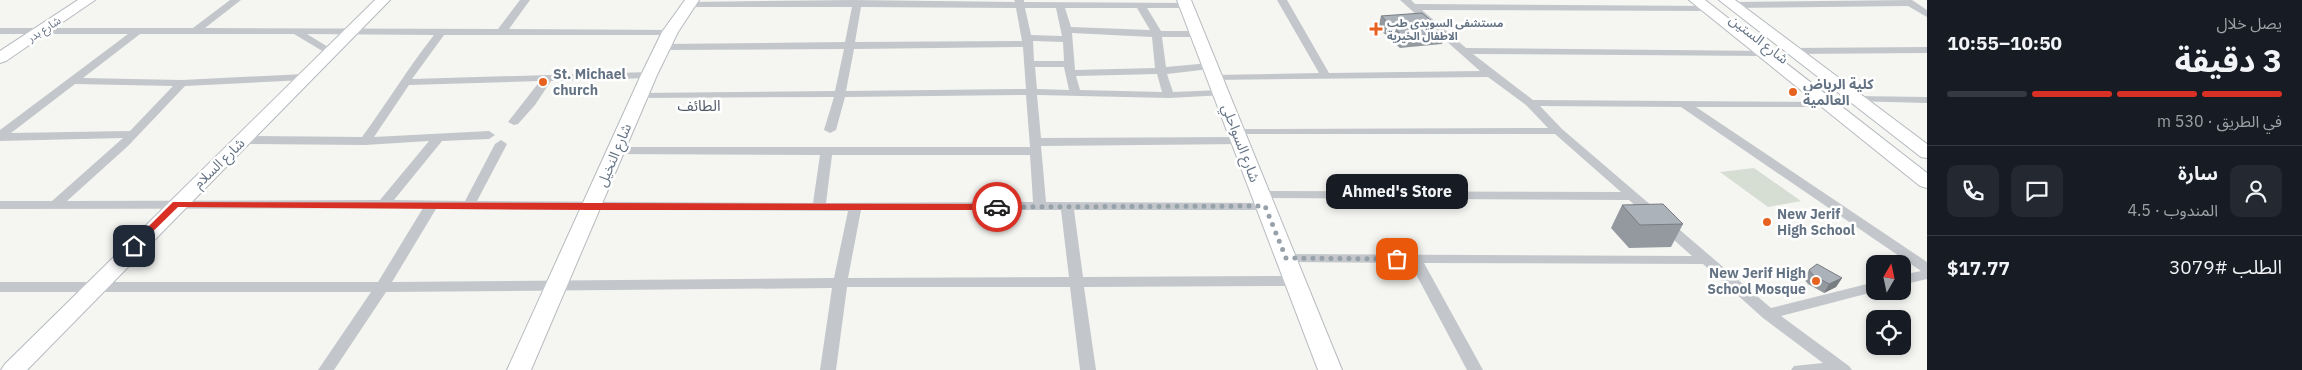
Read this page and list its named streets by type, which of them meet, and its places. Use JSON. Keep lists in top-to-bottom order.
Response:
{
  "streets": {
    "street": [
      "شارع بدر",
      "شارع الستين",
      "شارع السواحلي",
      "شارع النخيل",
      "شارع السلام"
    ]
  },
  "districts": ["الطائف"],
  "places": {
    "health": ["مستشفى السويدي طب الاطفال الخيرية"],
    "other": [
      "St. Michael church",
      "كلية الرباض العالمية",
      "New Jerif High School",
      "Ahmed's Store",
      "New Jerif High School Mosque"
    ]
  },
  "north": "top",
  "page": {
    "heading": ["3 دقيقة", "يصل خلال", "10:50–10:55"],
    "panel": [
      "سارة",
      "المندوب · 4.5",
      "الطلب #3079",
      "$17.77"
    ],
    "bar": "في الطريق · 530 m",
    "bubble": "Ahmed's Store"
  }
}
